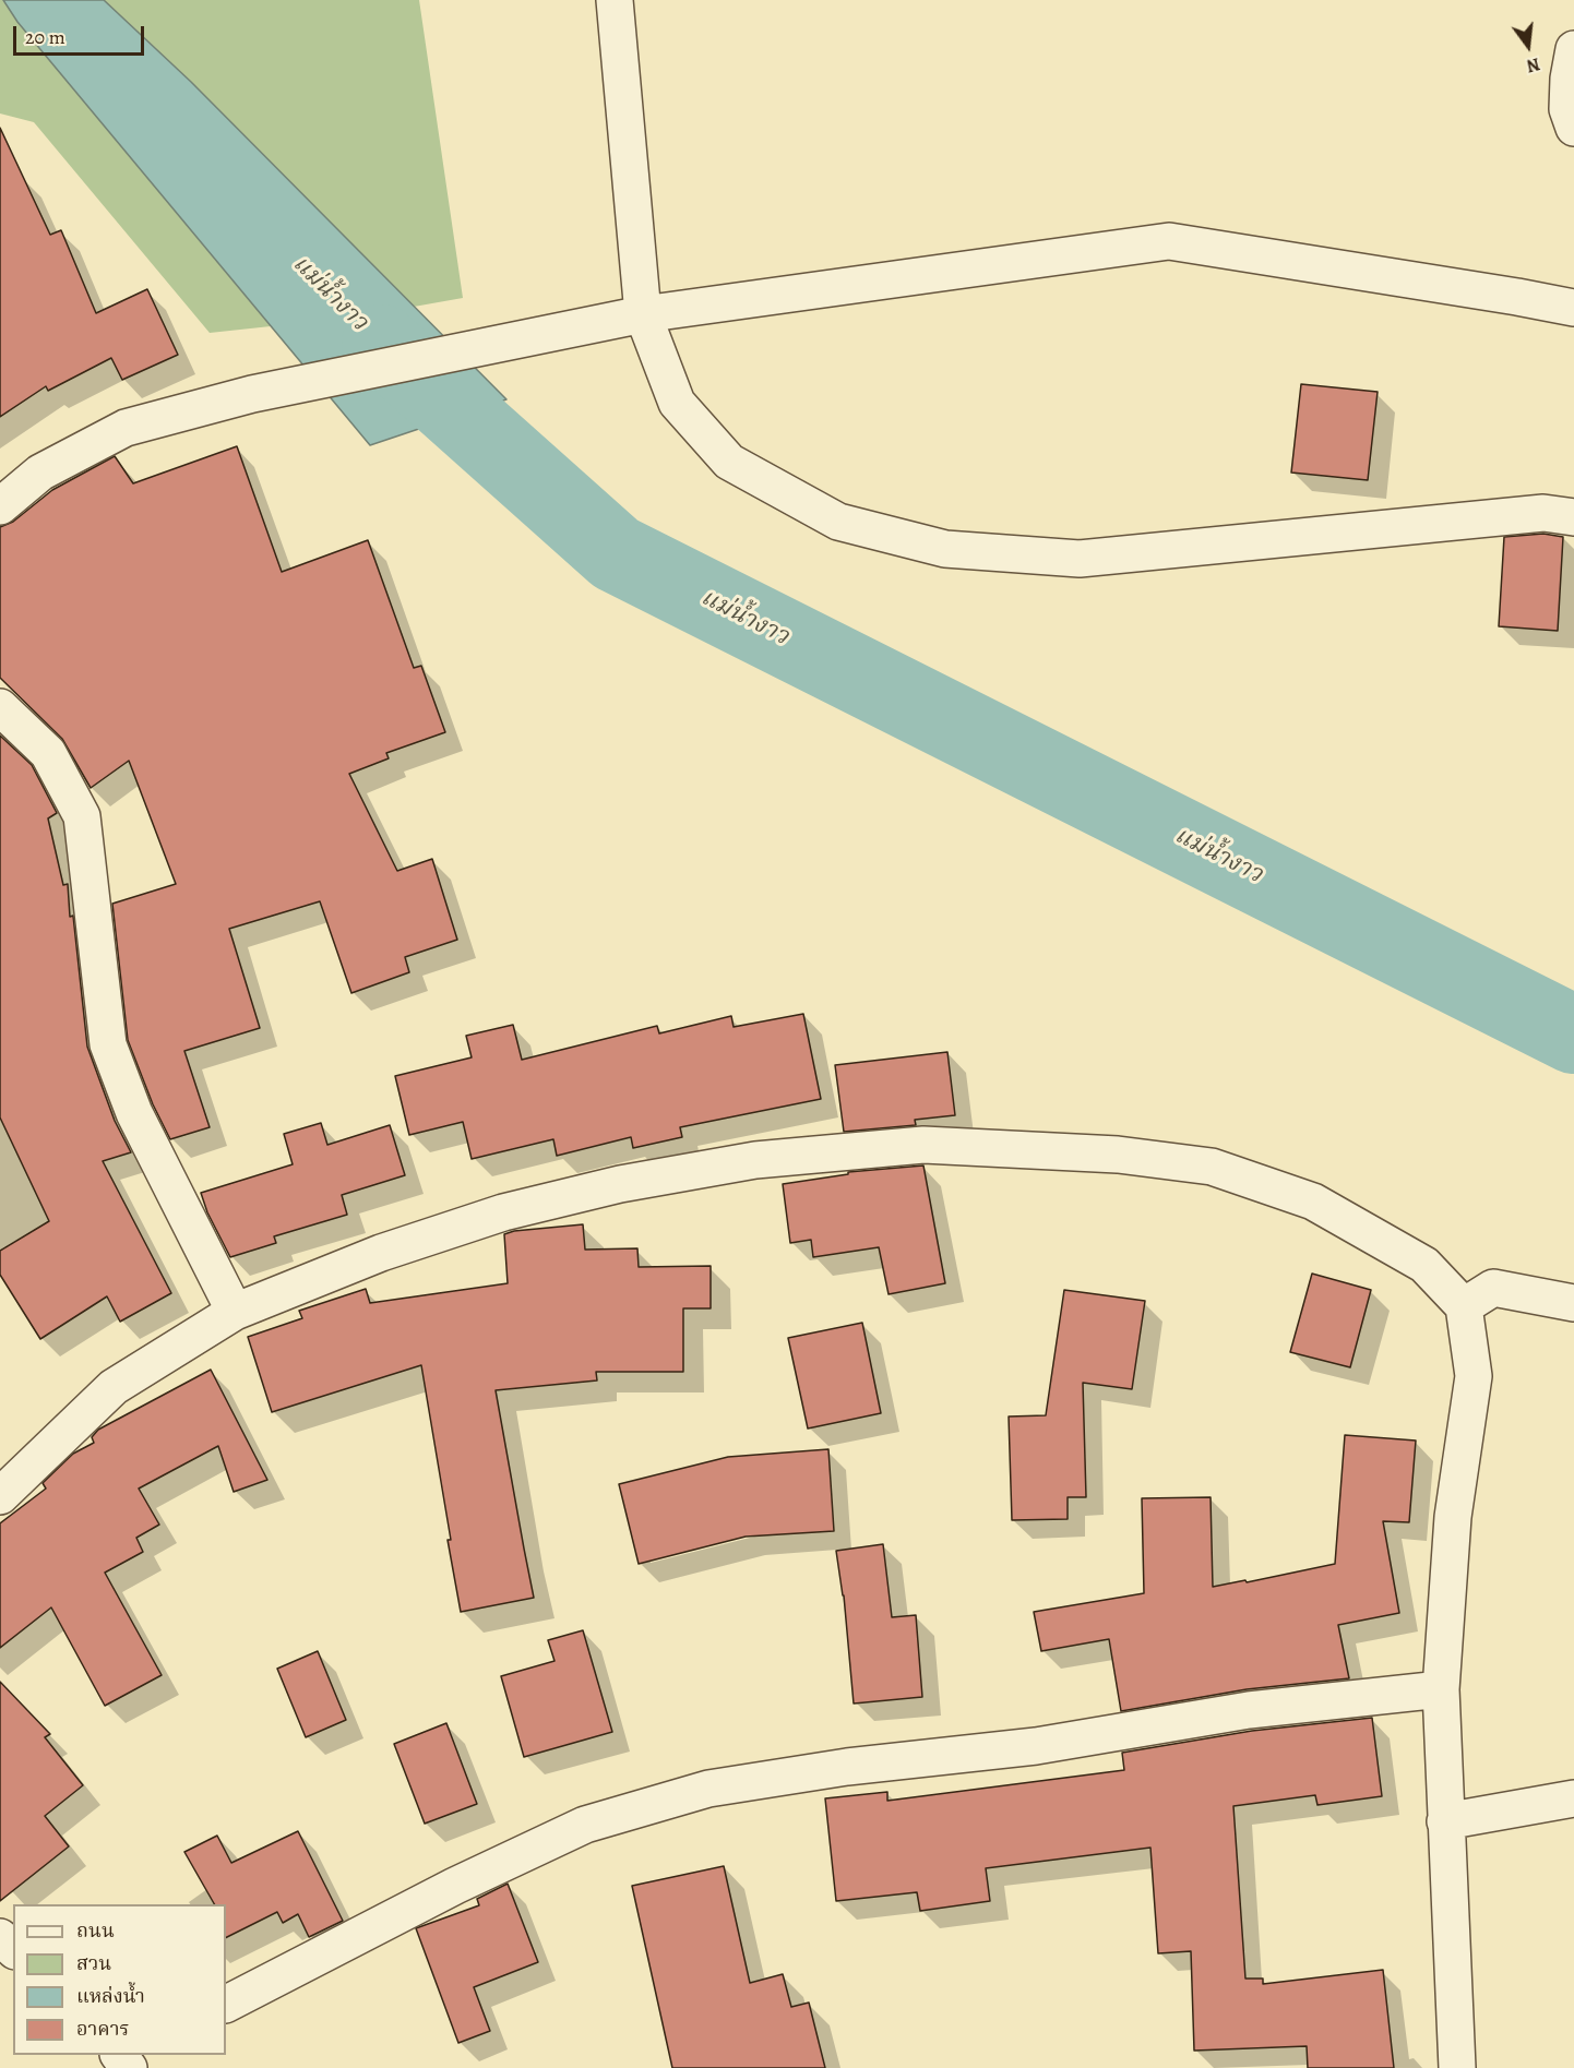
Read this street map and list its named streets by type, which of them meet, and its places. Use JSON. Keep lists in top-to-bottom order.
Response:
{
  "water": ["แม่น้ำงาว"],
  "legend": [
    "ถนน",
    "สวน",
    "แหล่งน้ำ",
    "อาคาร"
  ],
  "scale_bar": "20 m",
  "north": "bottom"
}
